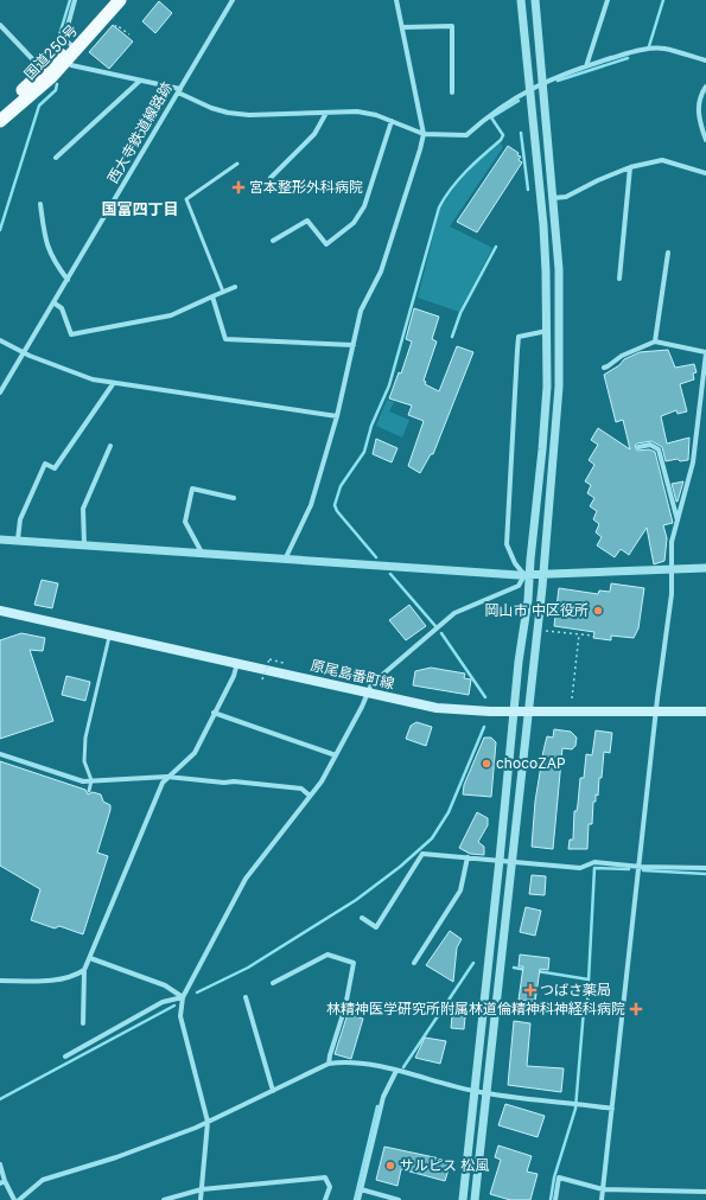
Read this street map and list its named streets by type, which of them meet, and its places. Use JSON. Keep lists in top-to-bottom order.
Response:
{
  "streets": {
    "highway": ["国道250号"],
    "main road": ["原尾島番町線"],
    "street": ["西大寺鉄道線路跡"]
  },
  "districts": ["国富四丁目"],
  "places": {
    "health": ["宮本整形外科病院", "つばさ薬局", "林精神医学研究所附属林道倫精神科神経科病院"],
    "other": ["岡山市 中区役所", "chocoZAP", "サルピス 松風"]
  }
}
